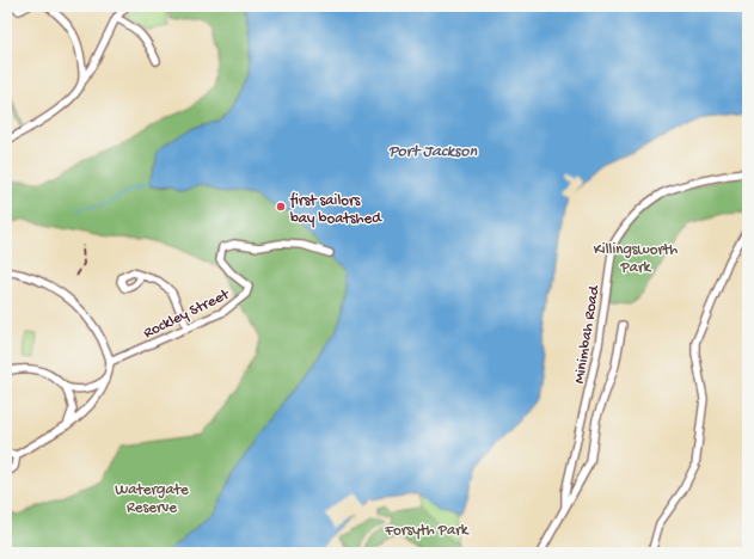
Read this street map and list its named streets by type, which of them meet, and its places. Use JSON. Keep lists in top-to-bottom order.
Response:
{
  "streets": {
    "street": ["Rockley Street", "Minimbah Road"]
  },
  "water": ["Port Jackson"],
  "parks": ["Killingsworth Park", "Watergate Reserve", "Forsyth Park"],
  "places": ["first sailors bay boatshed"]
}
